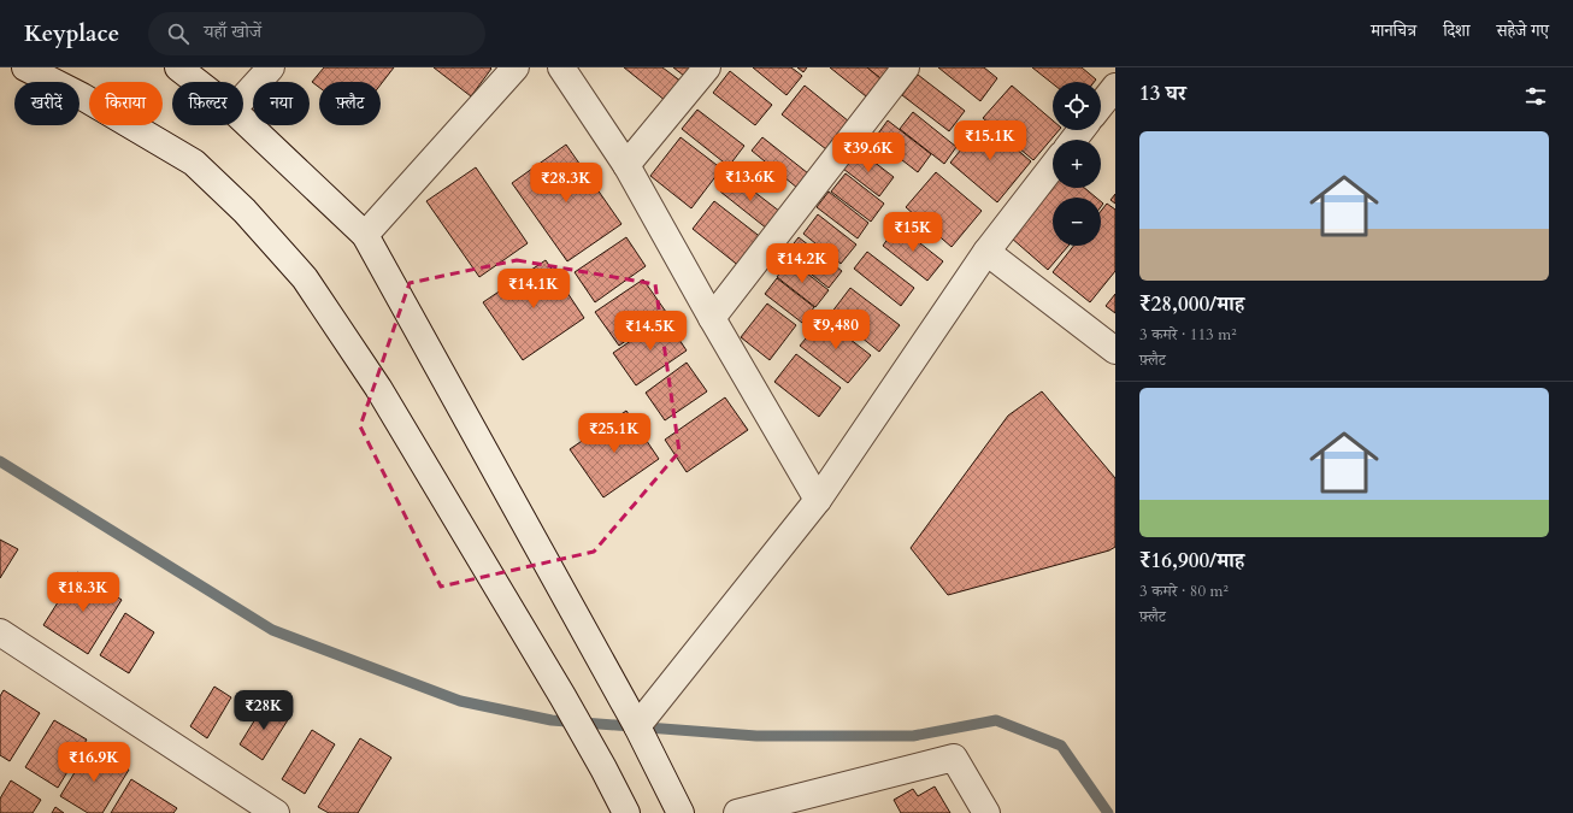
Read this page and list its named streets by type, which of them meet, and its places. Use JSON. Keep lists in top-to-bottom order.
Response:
{
  "page": {
    "header": "Keyplace",
    "search": "यहाँ खोजें",
    "nav": ["मानचित्र", "दिशा", "सहेजे गए"],
    "heading": "13 घर",
    "map_buttons": ["+", "−"],
    "chip": [
      "खरीदें",
      "किराया",
      "फ़िल्टर",
      "नया",
      "फ़्लैट"
    ],
    "price": [
      "₹15.1K",
      "₹39.6K",
      "₹13.6K",
      "₹28.3K",
      "₹15K",
      "₹14.2K",
      "₹14.1K",
      "₹9,480",
      "₹14.5K",
      "₹25.1K",
      "₹18.3K",
      "₹28K",
      "₹16.9K"
    ],
    "list": [
      {
        "name": "₹28,000/माह",
        "note": "3 कमरे · 113 m² · फ़्लैट"
      },
      {
        "name": "₹16,900/माह",
        "note": "3 कमरे · 80 m² · फ़्लैट"
      }
    ]
  }
}
